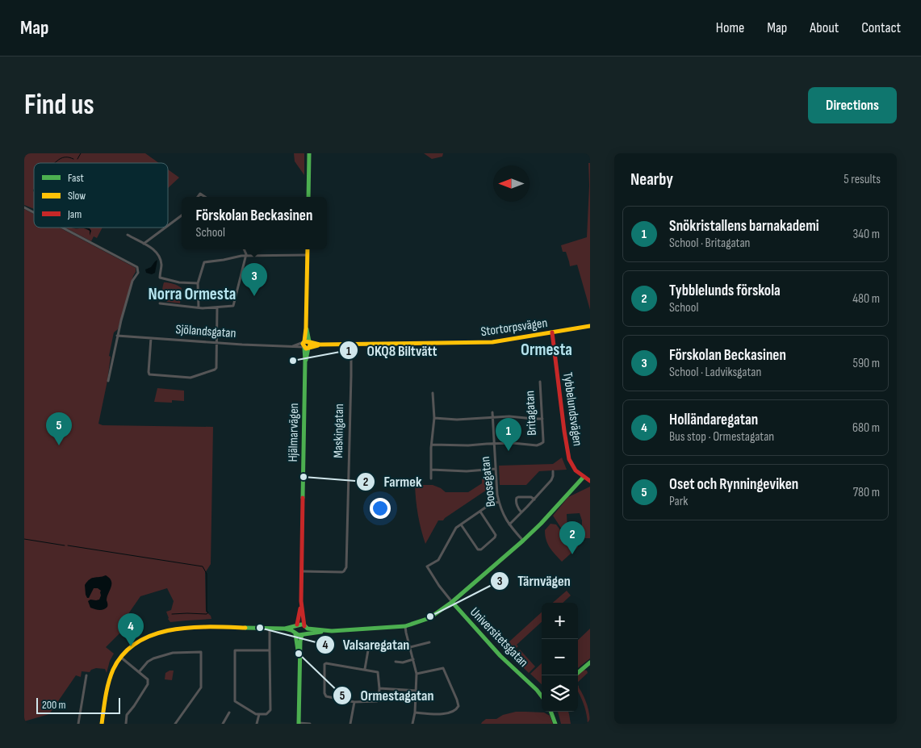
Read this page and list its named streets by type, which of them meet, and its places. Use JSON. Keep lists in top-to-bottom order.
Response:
{
  "streets": {
    "street": [
      "Stortorpsvägen",
      "Sjölandsgatan",
      "Tybbelundsvägen",
      "Britagatan",
      "Maskingatan",
      "Hjälmarvägen",
      "Boosegatan",
      "Universitetsgatan"
    ]
  },
  "crossings": [
    ["Stortorpsvägen", "Sjölandsgatan"],
    ["Stortorpsvägen", "Tybbelundsvägen"],
    ["Stortorpsvägen", "Maskingatan"],
    ["Stortorpsvägen", "Hjälmarvägen"],
    ["Sjölandsgatan", "Hjälmarvägen"],
    ["Britagatan", "Boosegatan"],
    ["Maskingatan", "Hjälmarvägen"]
  ],
  "districts": ["Norra Ormesta", "Ormesta"],
  "places": [
    "OKQ8 Biltvätt",
    "Farmek",
    "Tärnvägen",
    "Valsaregatan",
    "Ormestagatan"
  ],
  "legend": ["Fast", "Slow", "Jam"],
  "scale_bar": "200 m",
  "north": "left",
  "page": {
    "header": "Map",
    "nav": [
      "Home",
      "Map",
      "About",
      "Contact"
    ],
    "buttons": "Directions",
    "title": "Find us",
    "heading": ["Nearby", "5 results"],
    "popup": ["Förskolan Beckasinen", "School"],
    "list": [
      {
        "mark": "1",
        "name": "Snökristallens barnakademi",
        "note": "School · Britagatan",
        "value": "340 m"
      },
      {
        "mark": "2",
        "name": "Tybblelunds förskola",
        "note": "School",
        "value": "480 m"
      },
      {
        "mark": "3",
        "name": "Förskolan Beckasinen",
        "note": "School · Ladviksgatan",
        "value": "590 m"
      },
      {
        "mark": "4",
        "name": "Holländaregatan",
        "note": "Bus stop · Ormestagatan",
        "value": "680 m"
      },
      {
        "mark": "5",
        "name": "Oset och Rynningeviken",
        "note": "Park",
        "value": "780 m"
      }
    ],
    "pins": [
      "3",
      "5",
      "1",
      "2",
      "4"
    ],
    "map_buttons": ["+", "−"],
    "scale": "200 m"
  }
}
